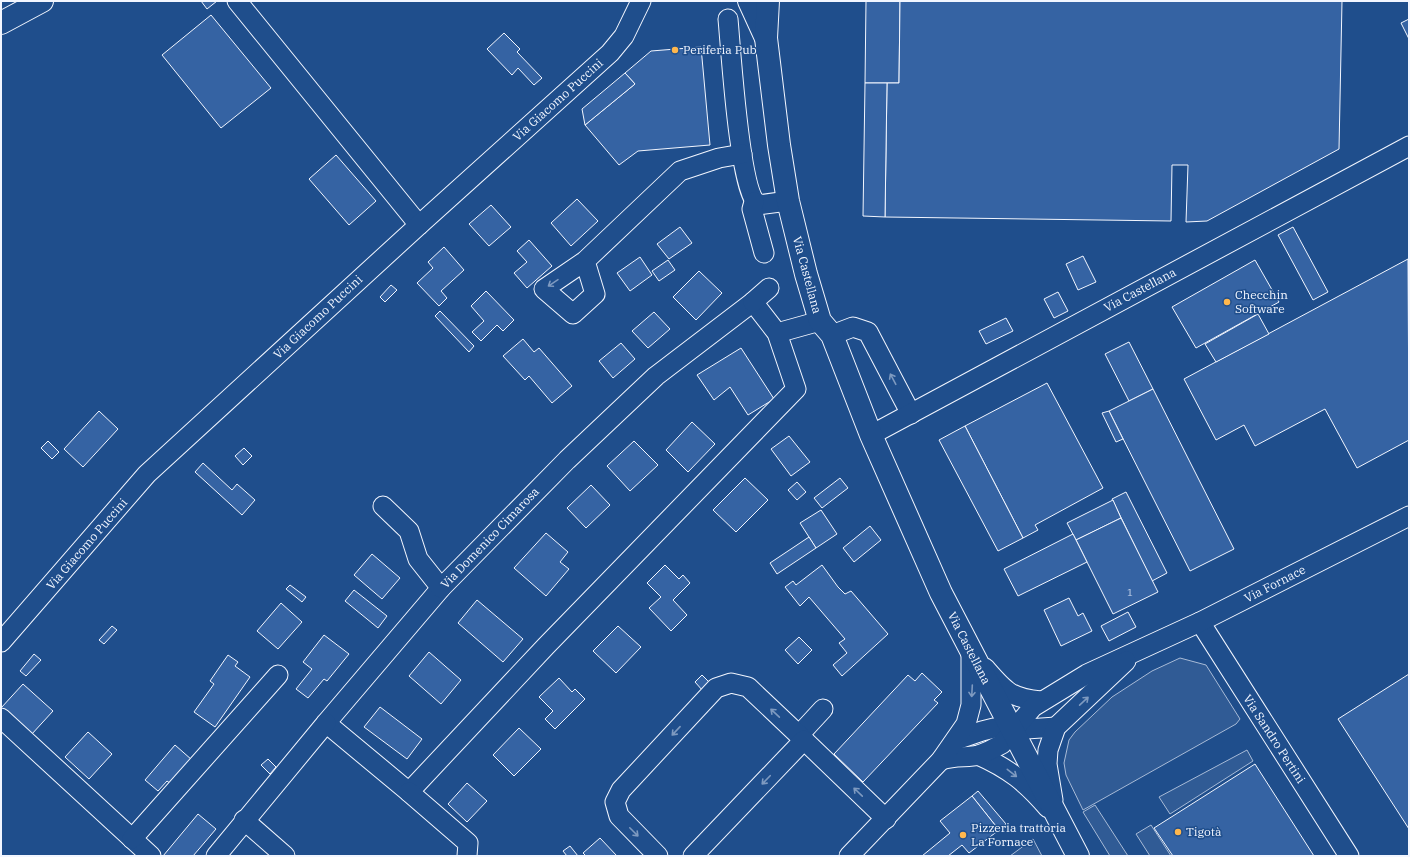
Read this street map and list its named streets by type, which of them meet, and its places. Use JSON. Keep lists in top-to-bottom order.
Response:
{
  "streets": {
    "street": [
      "Via Giacomo Puccini",
      "Via Castellana",
      "Via Domenico Cimarosa",
      "Via Fornace",
      "Via Sandro Pertini"
    ]
  },
  "crossings": [
    ["Via Castellana", "Via Fornace"],
    ["Via Fornace", "Via Sandro Pertini"]
  ],
  "places": [
    "Periferia Pub",
    "Checchin Software",
    "Tigotà",
    "Pizzeria trattoria La Fornace"
  ],
  "house_numbers": ["1"]
}
